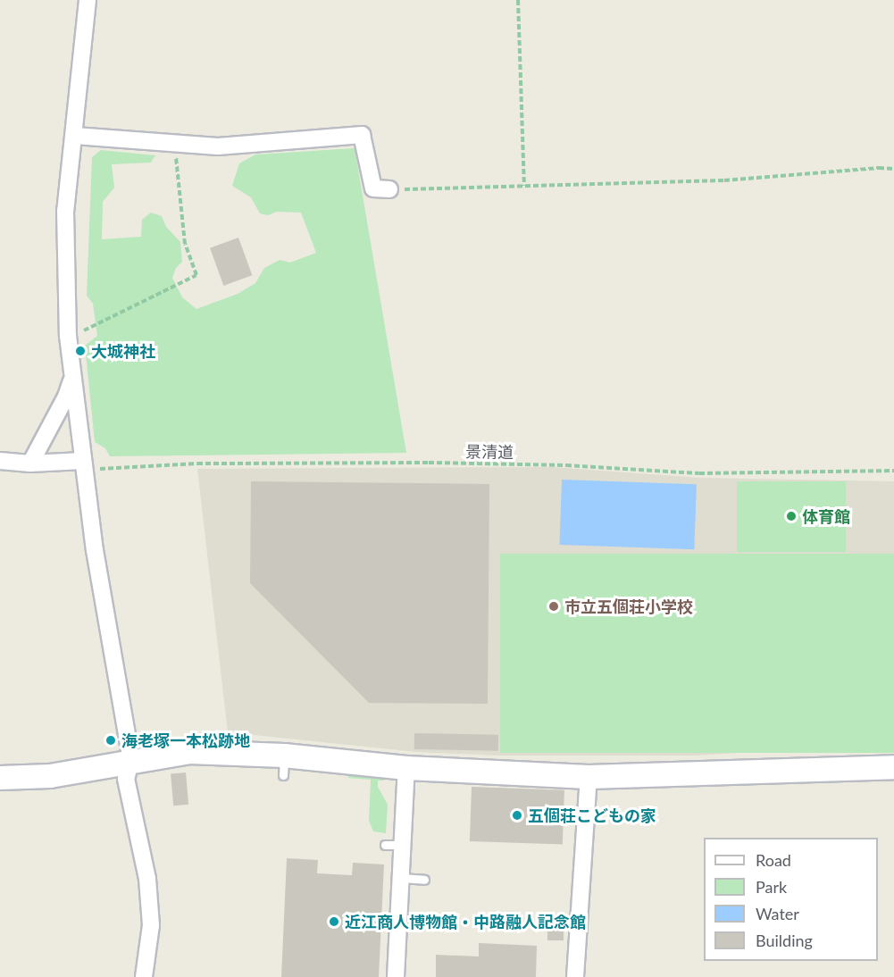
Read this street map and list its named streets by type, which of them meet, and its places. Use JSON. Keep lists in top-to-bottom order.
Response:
{
  "streets": {
    "path": ["景清道"]
  },
  "places": [
    "大城神社",
    "体育館",
    "市立五個荘小学校",
    "海老塚一本松跡地",
    "五個荘こどもの家",
    "近江商人博物館・中路融人記念館"
  ],
  "legend": [
    "Road",
    "Park",
    "Water",
    "Building"
  ]
}
